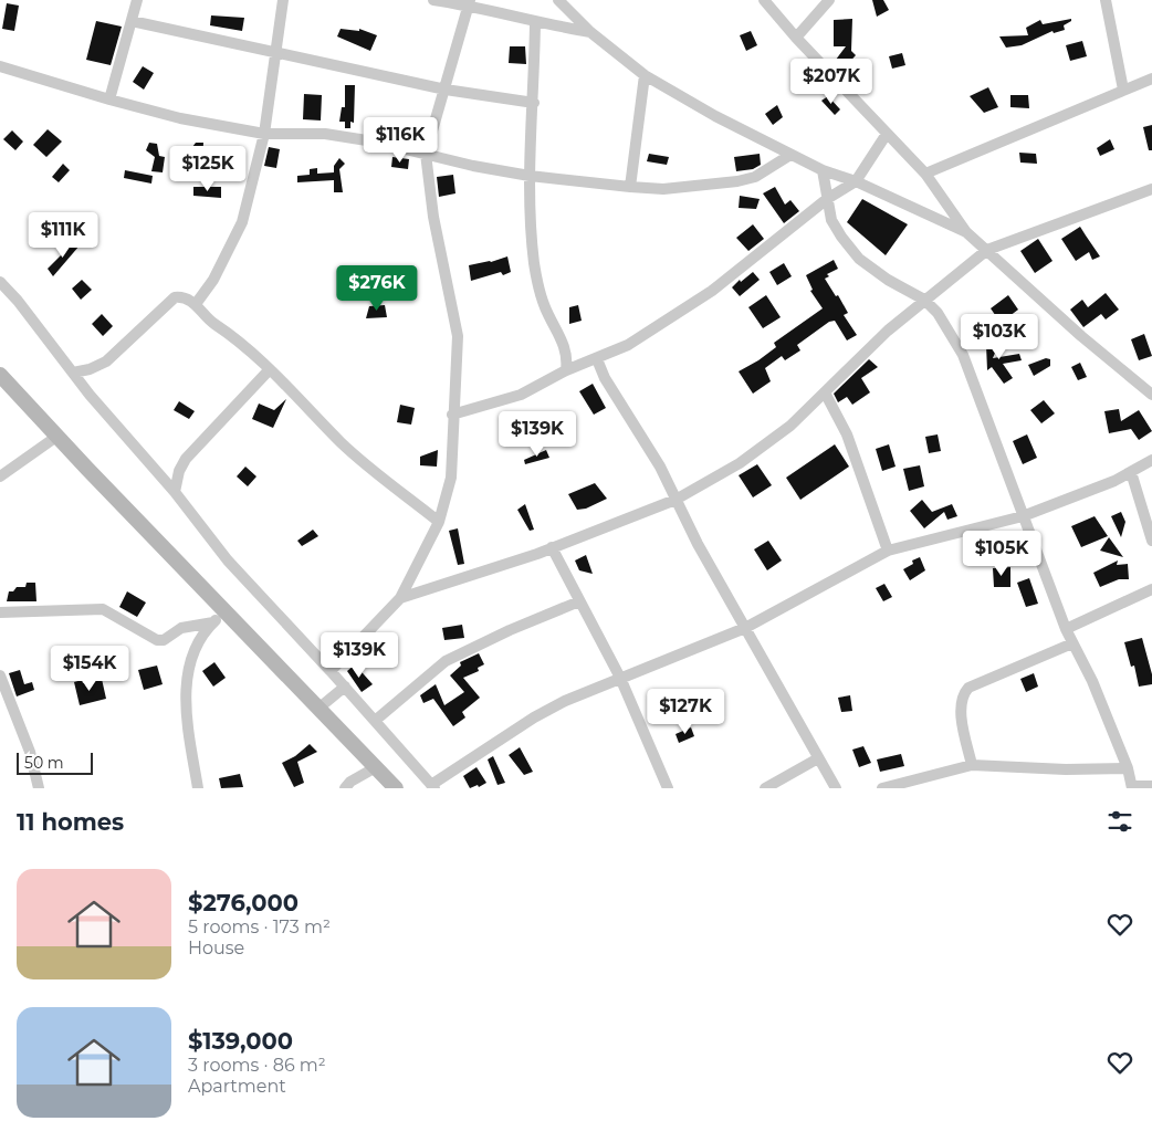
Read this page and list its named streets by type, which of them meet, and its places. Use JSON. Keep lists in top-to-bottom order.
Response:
{
  "scale_bar": "50 m",
  "page": {
    "price": [
      "$207K",
      "$116K",
      "$125K",
      "$111K",
      "$276K",
      "$103K",
      "$139K",
      "$105K",
      "$139K",
      "$154K",
      "$127K"
    ],
    "scale": "50 m",
    "heading": "11 homes",
    "list": [
      {
        "name": "$276,000",
        "note": "5 rooms · 173 m² · House"
      },
      {
        "name": "$139,000",
        "note": "3 rooms · 86 m² · Apartment"
      }
    ]
  }
}
